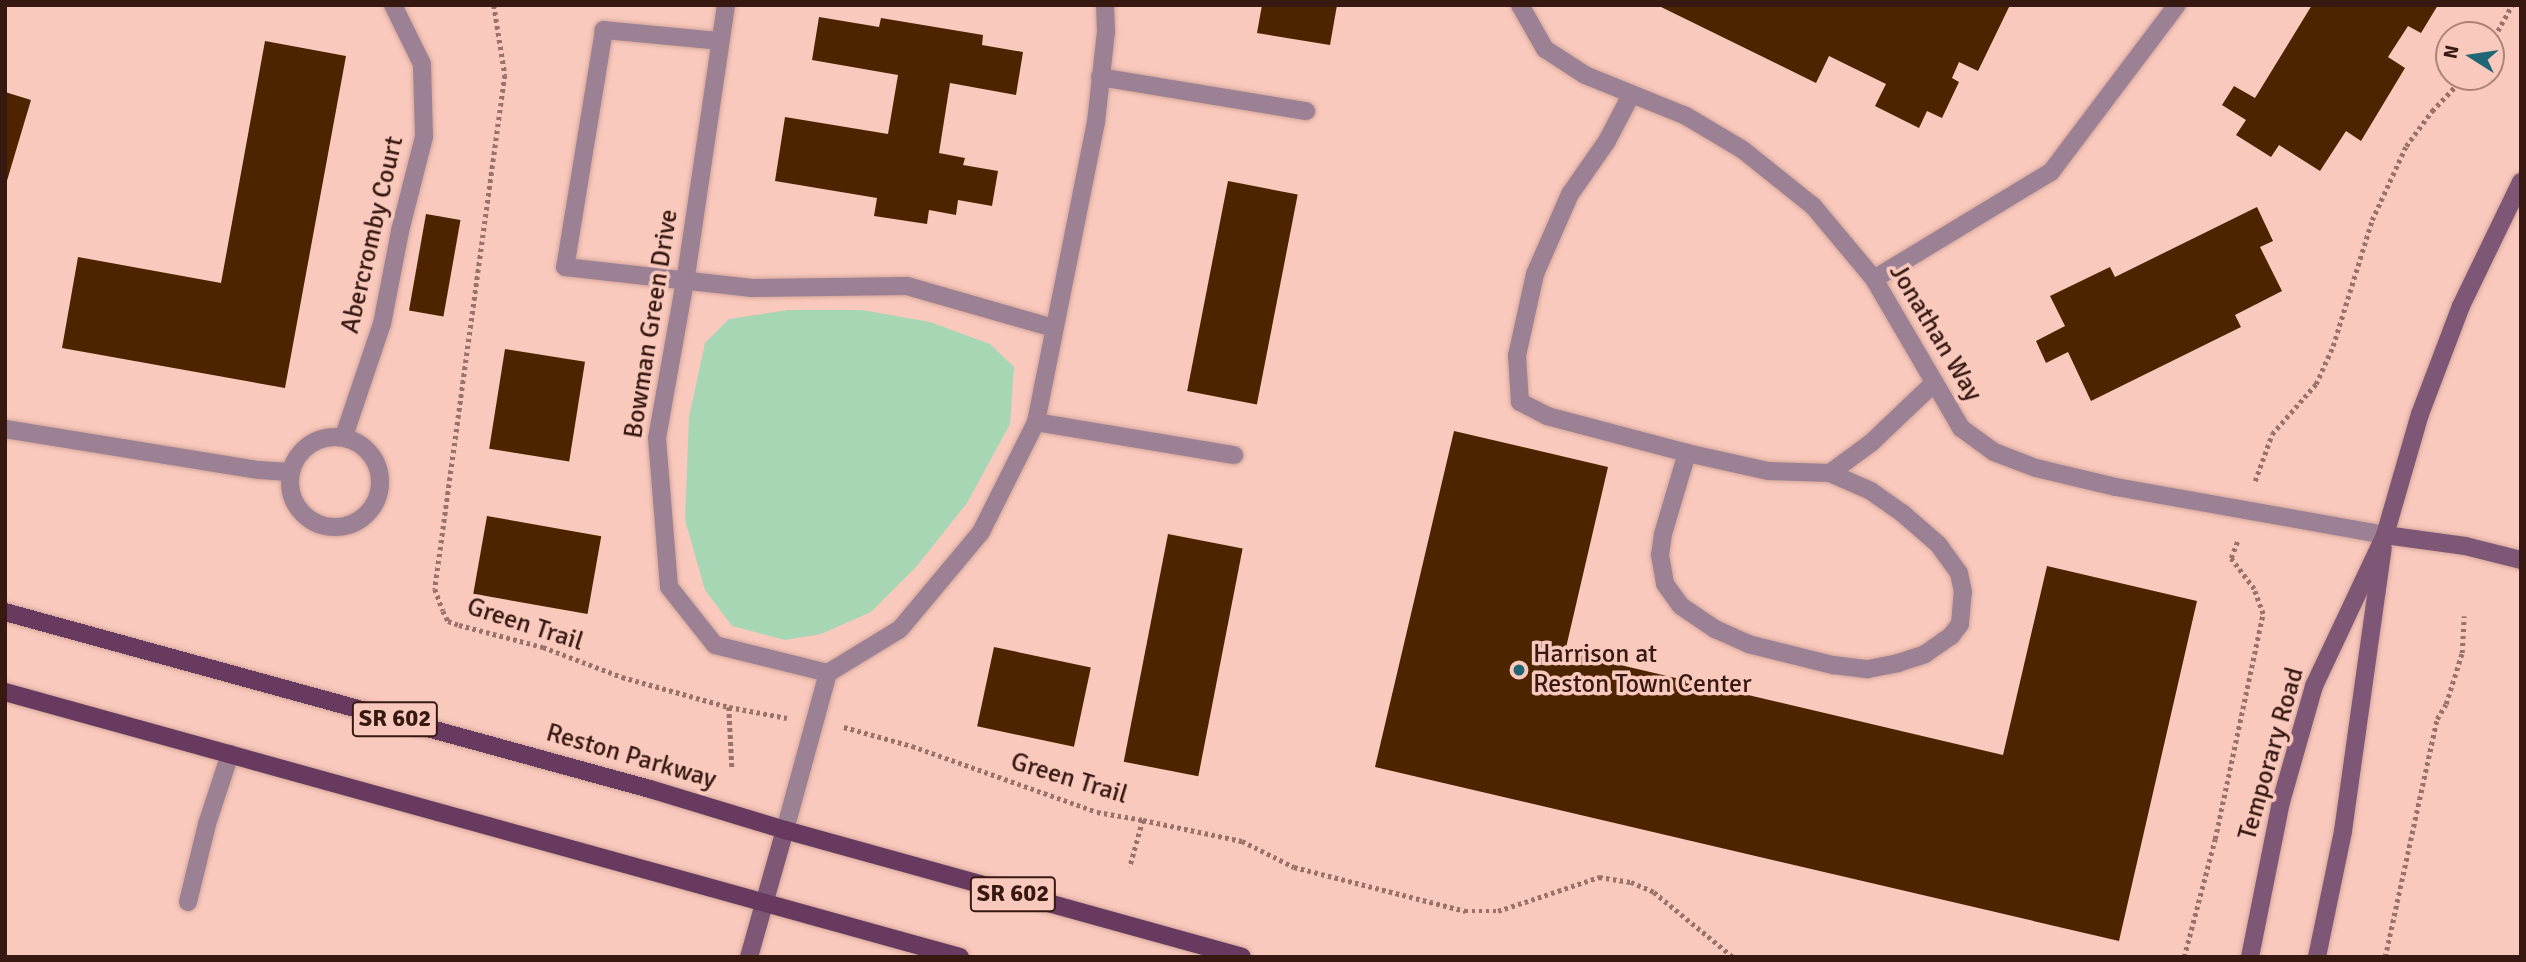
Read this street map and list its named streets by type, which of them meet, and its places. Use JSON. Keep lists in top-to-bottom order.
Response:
{
  "streets": {
    "main road": ["SR 602", "Reston Parkway"],
    "street": [
      "Abercromby Court",
      "Bowman Green Drive",
      "Jonathan Way",
      "Temporary Road"
    ],
    "path": ["Green Trail"]
  },
  "crossings": [
    ["Jonathan Way", "Temporary Road"]
  ],
  "places": ["Harrison at Reston Town Center"],
  "north": "left"
}
